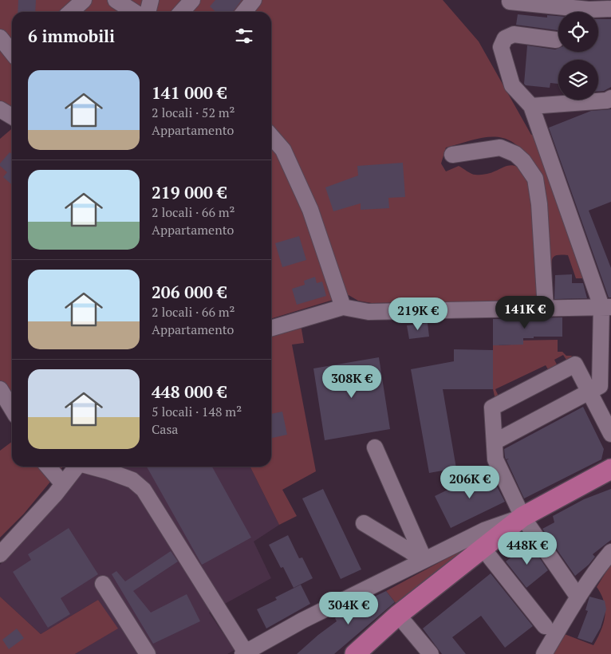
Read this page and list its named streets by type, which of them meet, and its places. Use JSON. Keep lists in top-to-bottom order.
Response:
{
  "page": {
    "heading": "6 immobili",
    "list": [
      {
        "name": "141 000 €",
        "note": "2 locali · 52 m² · Appartamento"
      },
      {
        "name": "219 000 €",
        "note": "2 locali · 66 m² · Appartamento"
      },
      {
        "name": "206 000 €",
        "note": "2 locali · 66 m² · Appartamento"
      },
      {
        "name": "448 000 €",
        "note": "5 locali · 148 m² · Casa"
      }
    ],
    "price": [
      "141K €",
      "219K €",
      "308K €",
      "206K €",
      "448K €",
      "304K €"
    ]
  }
}
